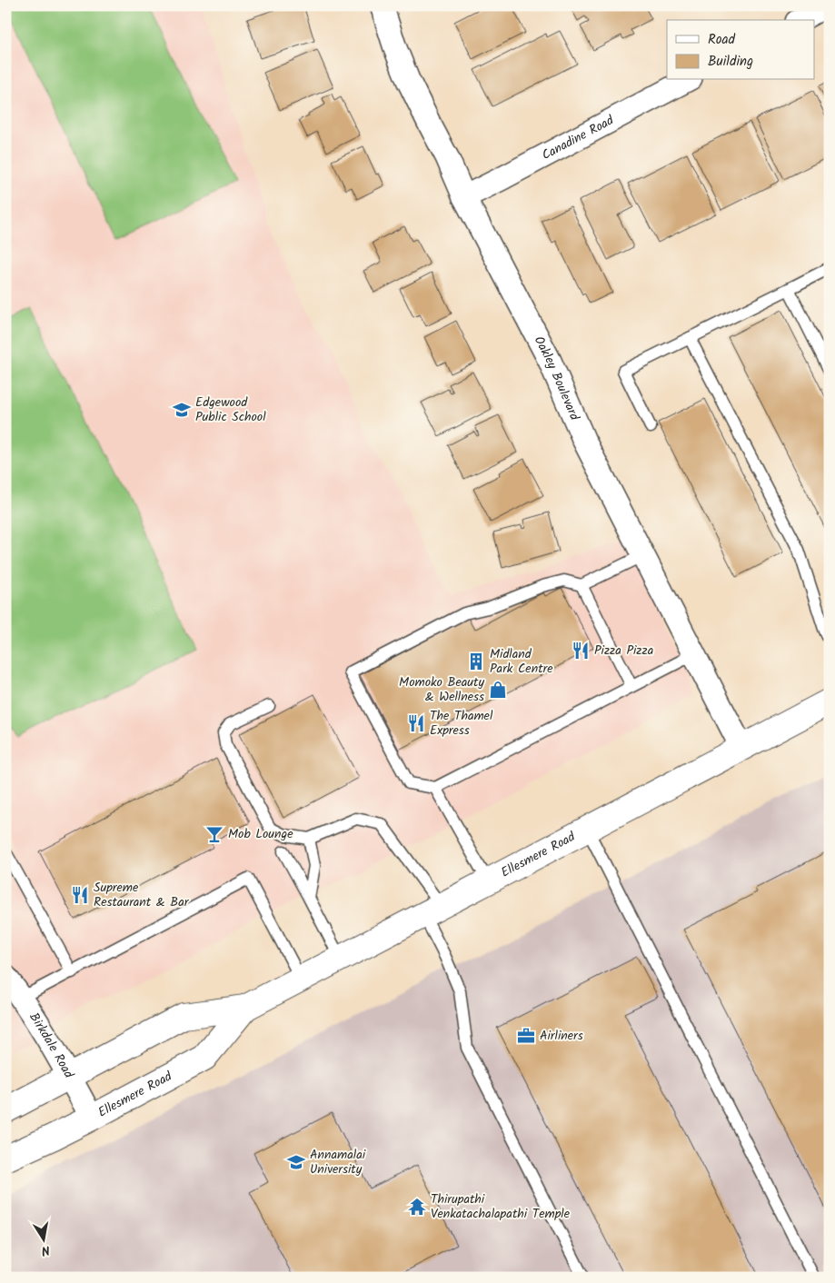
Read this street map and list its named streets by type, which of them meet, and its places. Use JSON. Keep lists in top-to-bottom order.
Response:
{
  "streets": {
    "main road": ["Ellesmere Road"],
    "street": ["Canadine Road", "Oakley Boulevard", "Birkdale Road"]
  },
  "crossings": [
    ["Canadine Road", "Oakley Boulevard"],
    ["Oakley Boulevard", "Ellesmere Road"],
    ["Ellesmere Road", "Birkdale Road"]
  ],
  "places": {
    "school or university": ["Edgewood Public School", "Annamalai University"],
    "restaurant": ["Pizza Pizza", "The Thamel Express", "Supreme Restaurant & Bar"],
    "building": ["Midland Park Centre"],
    "shop": ["Momoko Beauty & Wellness"],
    "bar": ["Mob Lounge"],
    "office": ["Airliners"],
    "temple": ["Thirupathi Venkatachalapathi Temple"]
  },
  "legend": ["Road", "Building"],
  "north": "bottom"
}
